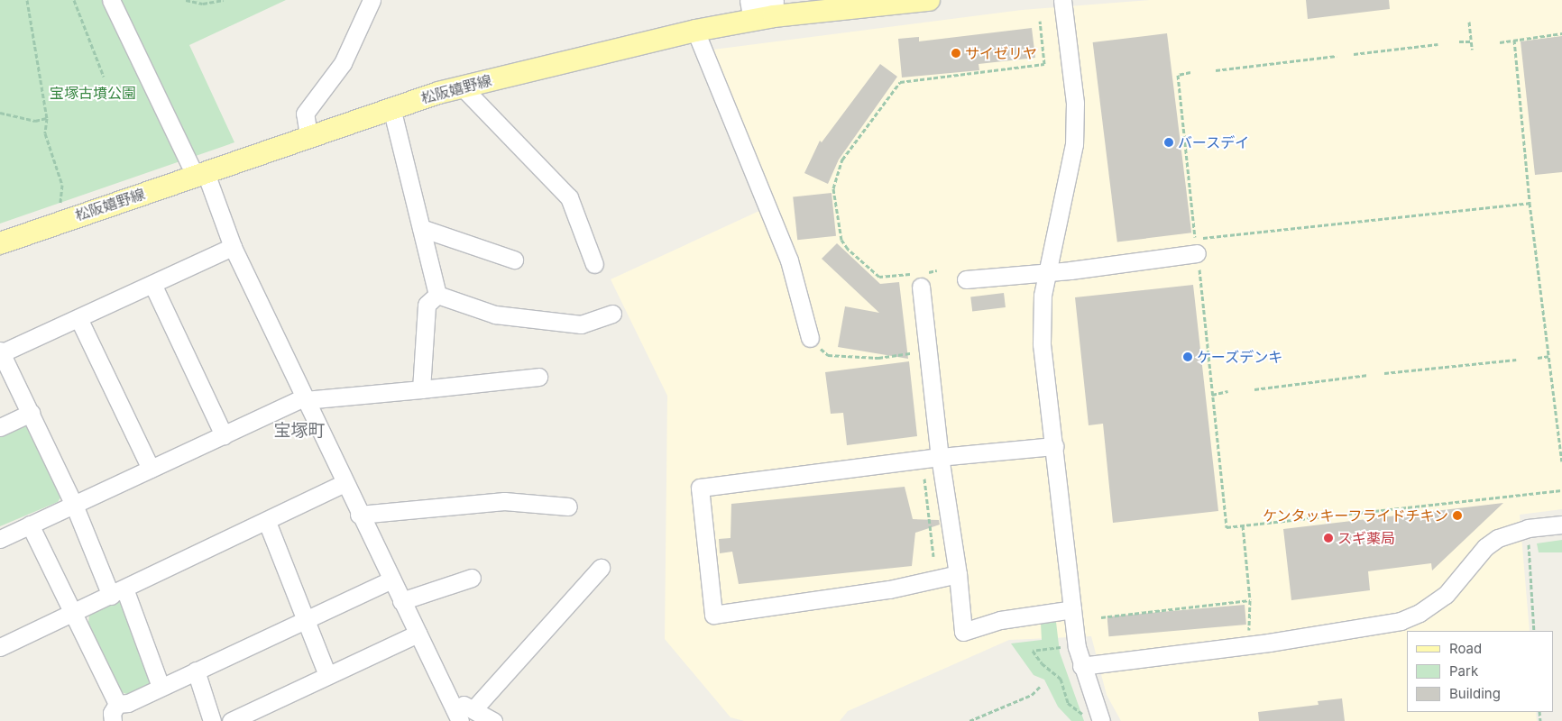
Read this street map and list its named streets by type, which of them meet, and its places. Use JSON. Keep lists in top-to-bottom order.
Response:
{
  "streets": {
    "main road": ["松阪嬉野線"]
  },
  "districts": ["宝塚町"],
  "parks": ["宝塚古墳公園"],
  "places": [
    "サイゼリヤ",
    "バースデイ",
    "ケーズデンキ",
    "ケンタッキーフライドチキン",
    "スギ薬局"
  ],
  "legend": ["Road", "Park", "Building"]
}
